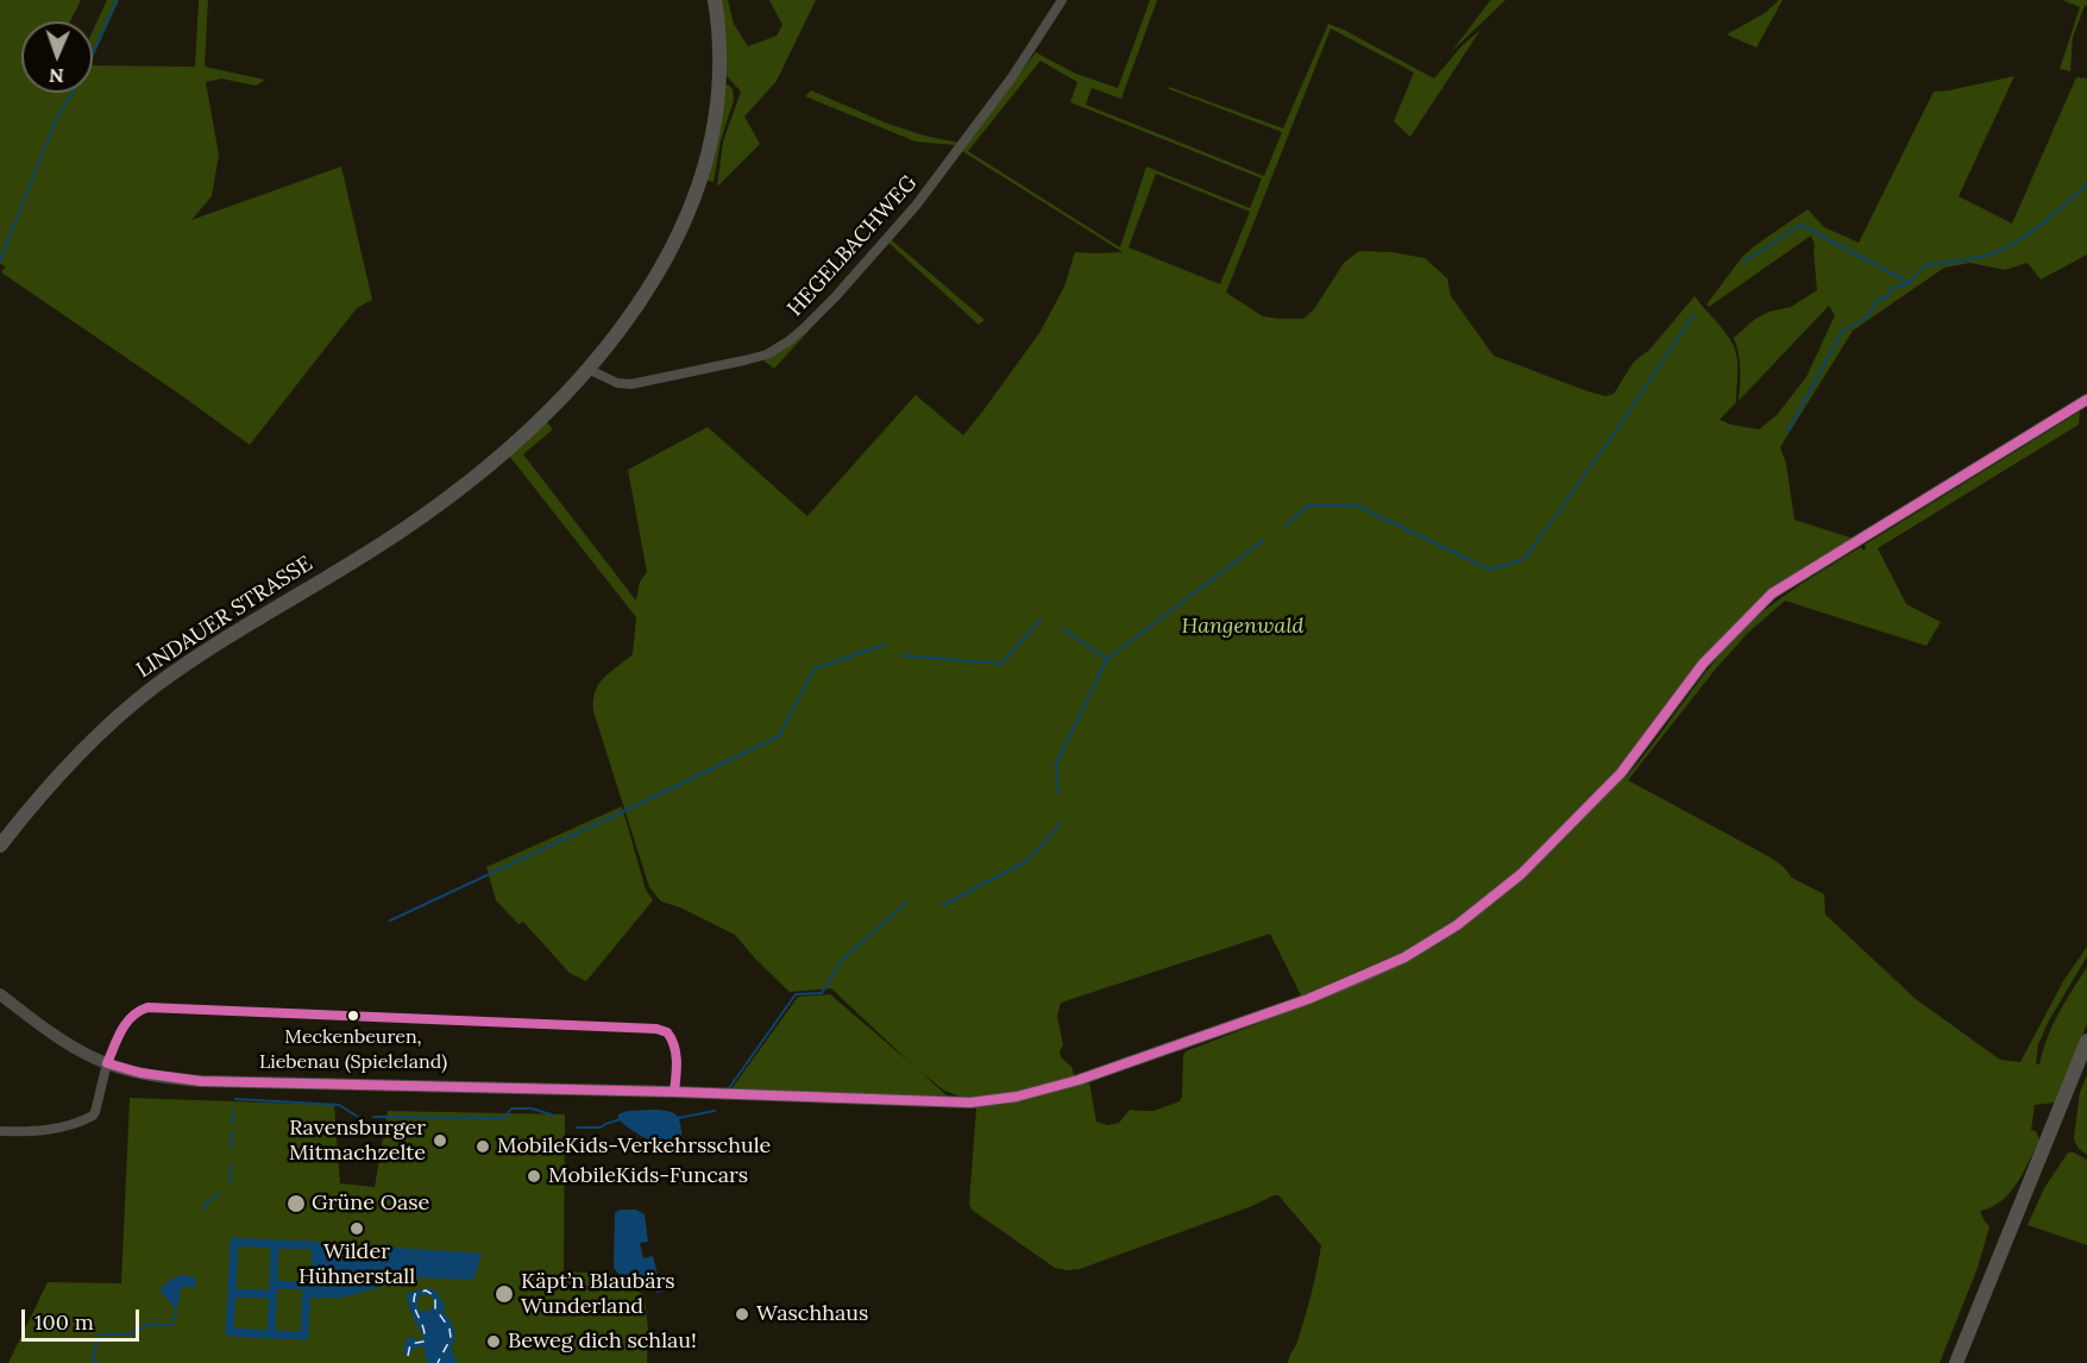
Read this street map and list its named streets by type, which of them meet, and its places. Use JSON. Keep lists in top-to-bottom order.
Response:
{
  "streets": {
    "main road": ["LINDAUER STRASSE"],
    "street": ["HEGELBACHWEG"]
  },
  "crossings": [
    ["HEGELBACHWEG", "LINDAUER STRASSE"]
  ],
  "parks": ["Hangenwald"],
  "places": [
    "Meckenbeuren, Liebenau (Spieleland)",
    "Ravensburger Mitmachzelte",
    "MobileKids-Verkehrsschule",
    "MobileKids-Funcars",
    "Grüne Oase",
    "Wilder Hühnerstall",
    "Käpt’n Blaubärs Wunderland",
    "Waschhaus",
    "Beweg dich schlau!"
  ],
  "scale_bar": "100 m",
  "north": "bottom"
}
